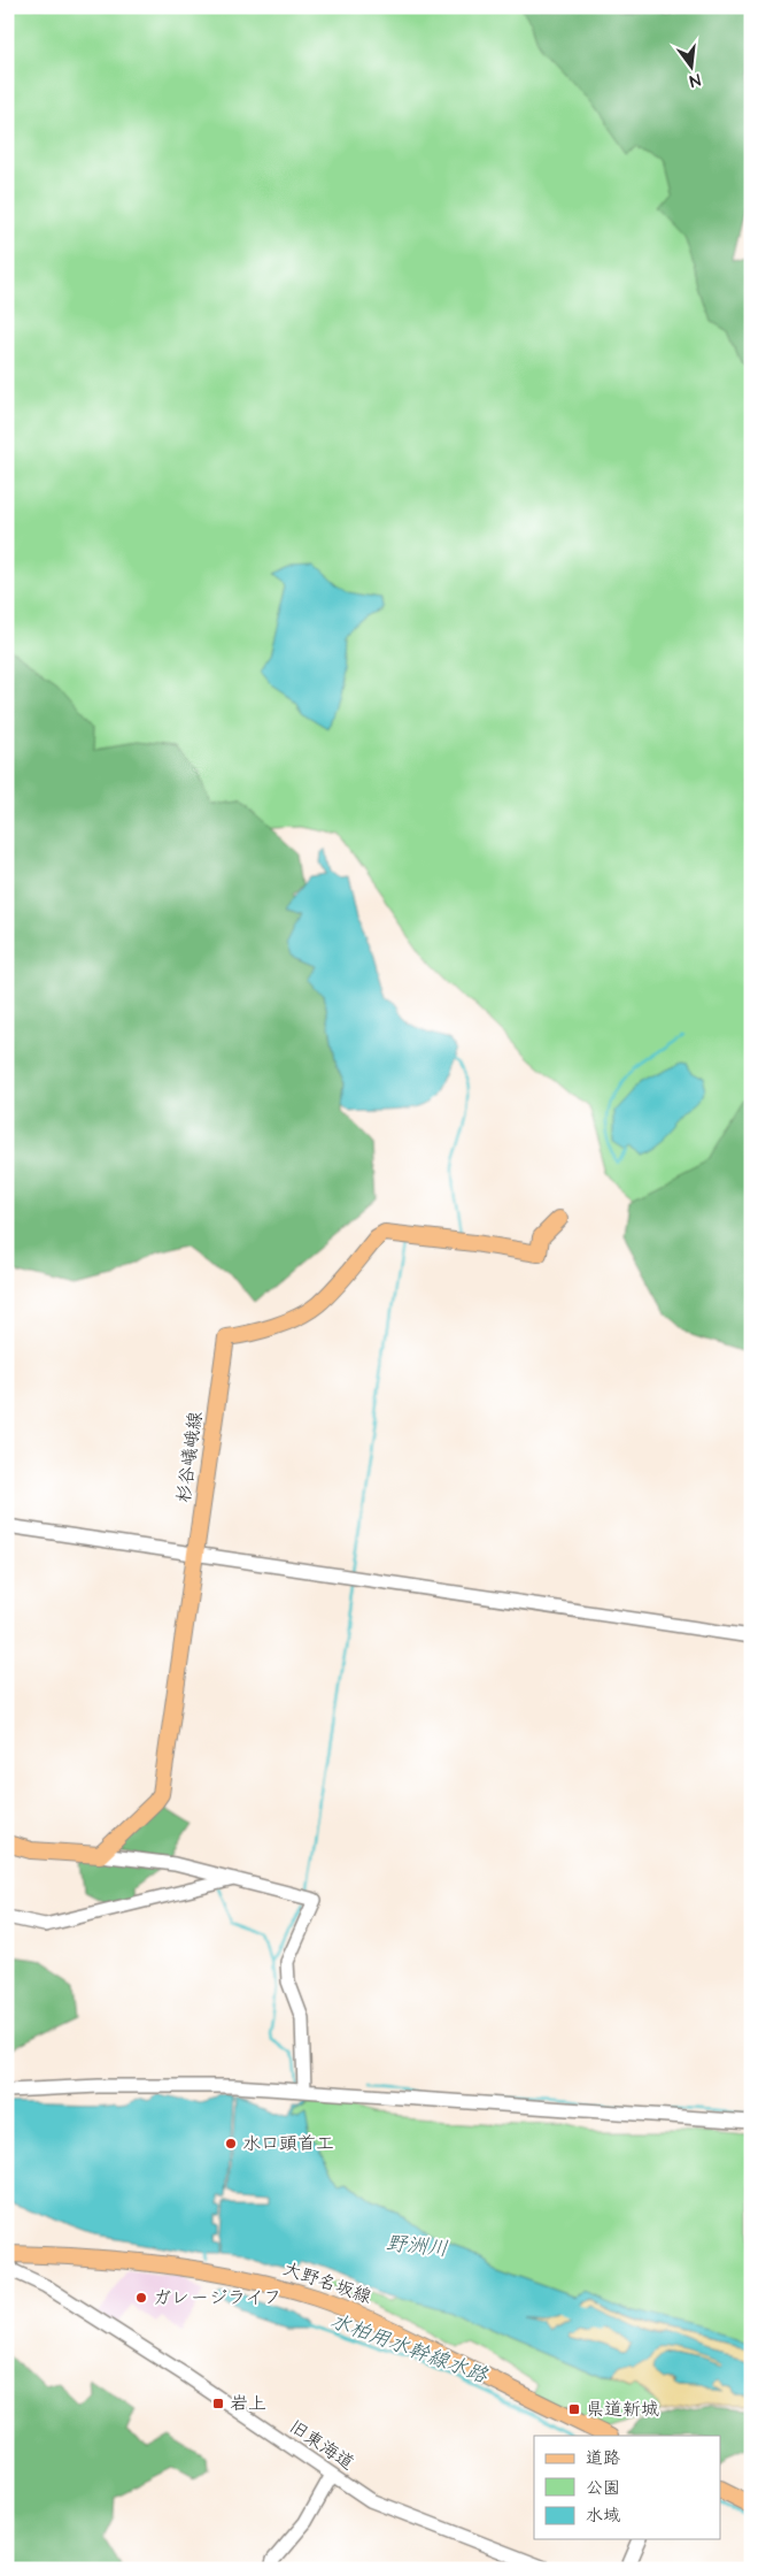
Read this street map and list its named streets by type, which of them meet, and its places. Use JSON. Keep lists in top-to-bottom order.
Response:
{
  "streets": {
    "main road": ["杉谷嶬峨線", "大野名坂線"],
    "street": ["旧東海道"]
  },
  "water": ["野洲川", "水柏用水幹線水路"],
  "places": {
    "other": ["水口頭首工", "ガレージライフ"],
    "transit": ["岩上", "県道新城"]
  },
  "legend": ["道路", "公園", "水域"],
  "north": "bottom"
}
